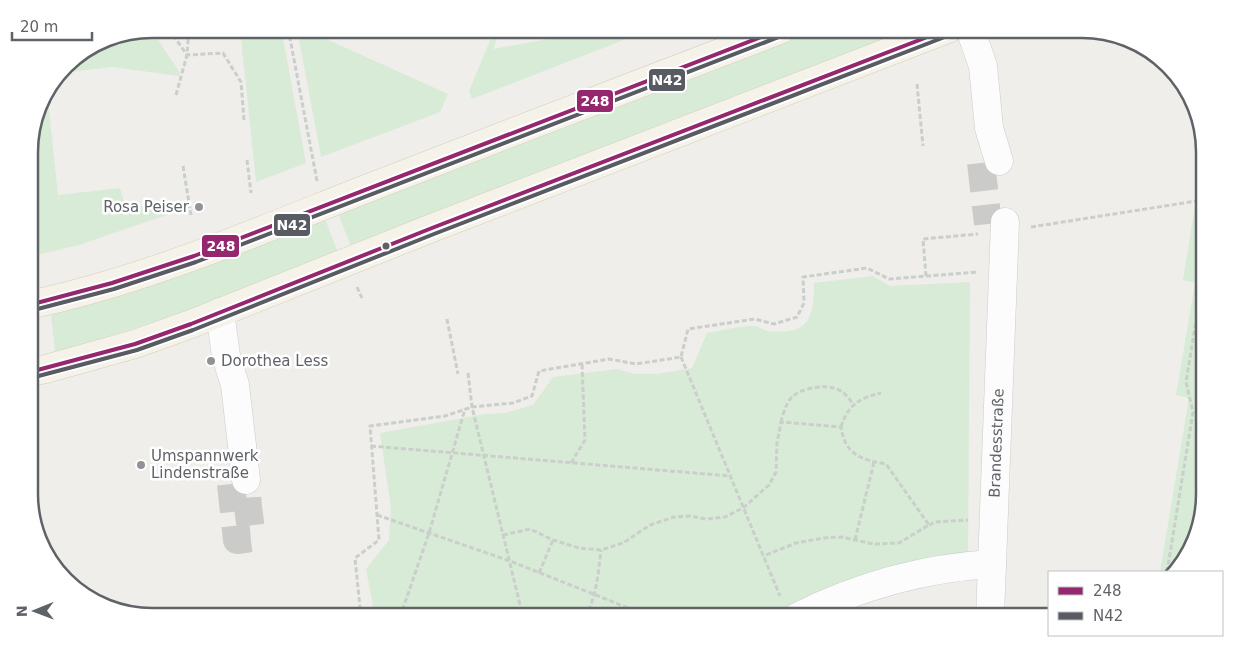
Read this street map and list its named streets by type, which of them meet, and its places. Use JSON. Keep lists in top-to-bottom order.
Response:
{
  "streets": {
    "street": ["Brandesstraße"]
  },
  "places": ["Rosa Peiser", "Dorothea Less", "Umspannwerk Lindenstraße"],
  "lines": ["transit line 248", "transit line N42"],
  "legend": ["248", "N42"],
  "scale_bar": "20 m",
  "north": "left"
}
